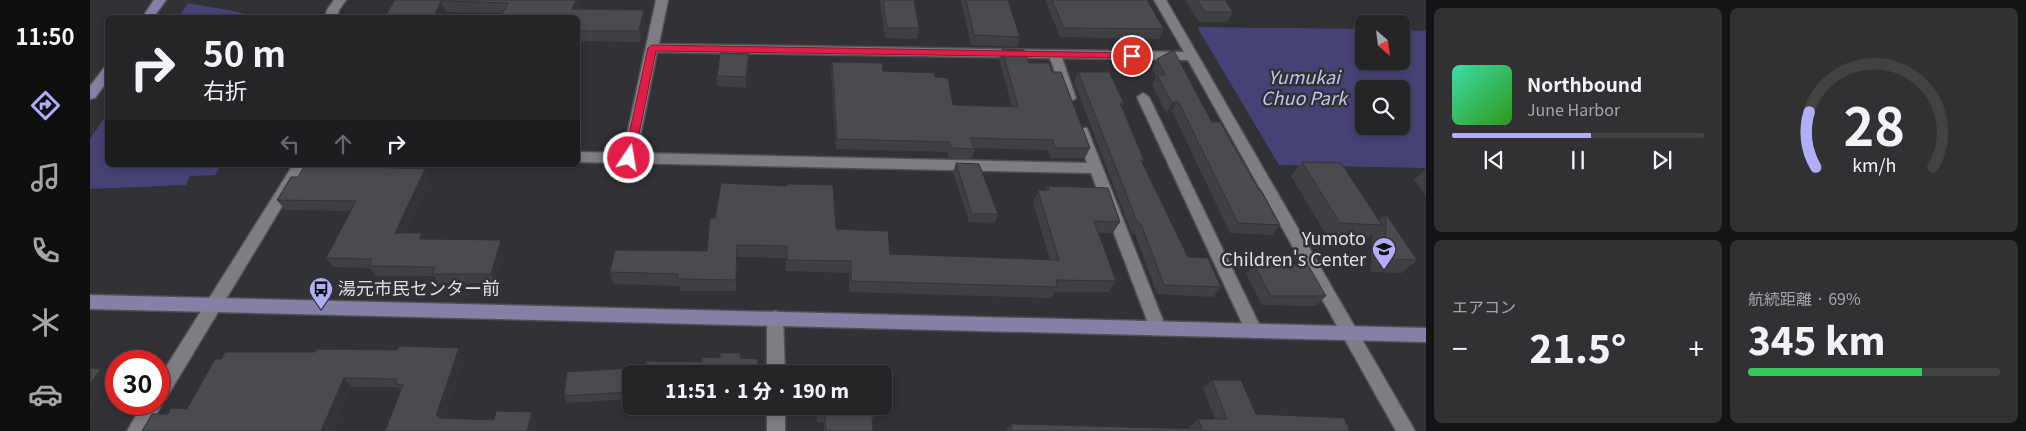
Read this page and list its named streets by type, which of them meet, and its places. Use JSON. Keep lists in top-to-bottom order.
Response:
{
  "parks": ["Yumukai Chuo Park"],
  "places": {
    "school or university": ["Yumoto Children's Center"],
    "bus stop": ["湯元市民センター前"]
  },
  "north": "bottom right",
  "page": {
    "tabs": "11:50",
    "turn": ["50 m", "右折"],
    "song": ["Northbound", "June Harbor"],
    "tile": [
      "エアコン",
      ["航続距離 · 69%", "345 km"]
    ],
    "heat": ["−", "21.5°", "+"],
    "limit": "30",
    "trip": "11:51 · 1 分 · 190 m",
    "gauge": ["28", "km/h"]
  }
}
